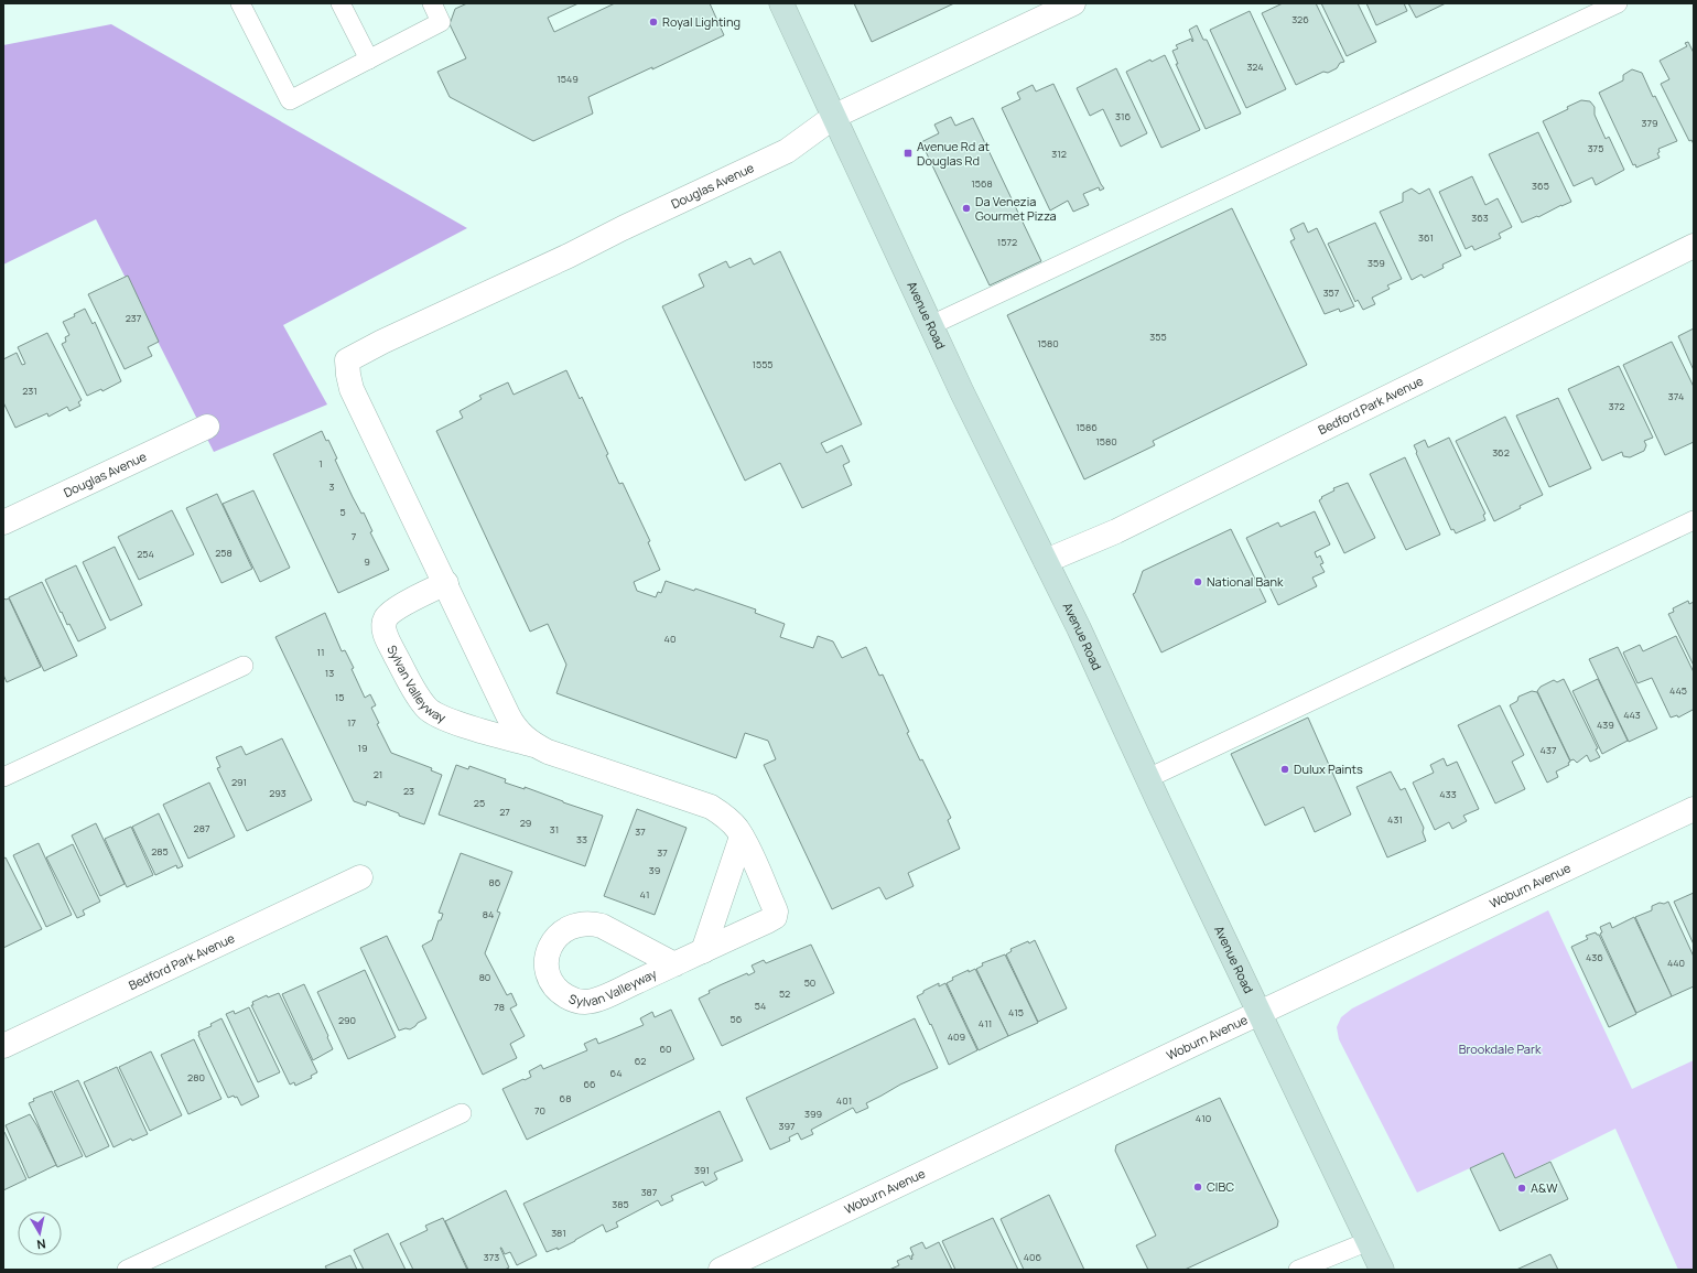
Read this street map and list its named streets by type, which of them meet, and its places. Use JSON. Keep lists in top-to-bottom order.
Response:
{
  "streets": {
    "main road": ["Avenue Road"],
    "street": [
      "Douglas Avenue",
      "Bedford Park Avenue",
      "Sylvan Valleyway",
      "Woburn Avenue"
    ]
  },
  "crossings": [
    ["Douglas Avenue", "Avenue Road"],
    ["Douglas Avenue", "Sylvan Valleyway"],
    ["Avenue Road", "Bedford Park Avenue"],
    ["Avenue Road", "Woburn Avenue"]
  ],
  "parks": ["Brookdale Park"],
  "places": {
    "other": [
      "Royal Lighting",
      "Da Venezia Gourmet Pizza",
      "National Bank",
      "Dulux Paints",
      "CIBC",
      "A&W"
    ],
    "transit": ["Avenue Rd at Douglas Rd"]
  },
  "house_numbers": [
    "326",
    "324",
    "1549",
    "316",
    "379",
    "375",
    "312",
    "1568",
    "365",
    "363",
    "361",
    "1572",
    "359",
    "357",
    "237",
    "355",
    "1580",
    "1555",
    "231",
    "374",
    "372",
    "1586",
    "1580",
    "362",
    "1",
    "3",
    "5",
    "7",
    "258",
    "254",
    "9",
    "40",
    "11",
    "13",
    "445",
    "15",
    "443",
    "17",
    "439",
    "19",
    "437",
    "21",
    "291",
    "23",
    "293",
    "433",
    "25",
    "27",
    "431",
    "29",
    "287",
    "31",
    "37",
    "33",
    "285",
    "37",
    "39",
    "86",
    "41",
    "84",
    "436",
    "440",
    "80",
    "50",
    "52",
    "54",
    "78",
    "415",
    "56",
    "290",
    "411",
    "409",
    "60",
    "62",
    "64",
    "280",
    "66",
    "68",
    "401",
    "70",
    "399",
    "410",
    "397",
    "391",
    "387",
    "385",
    "381",
    "373",
    "406"
  ],
  "north": "bottom"
}
